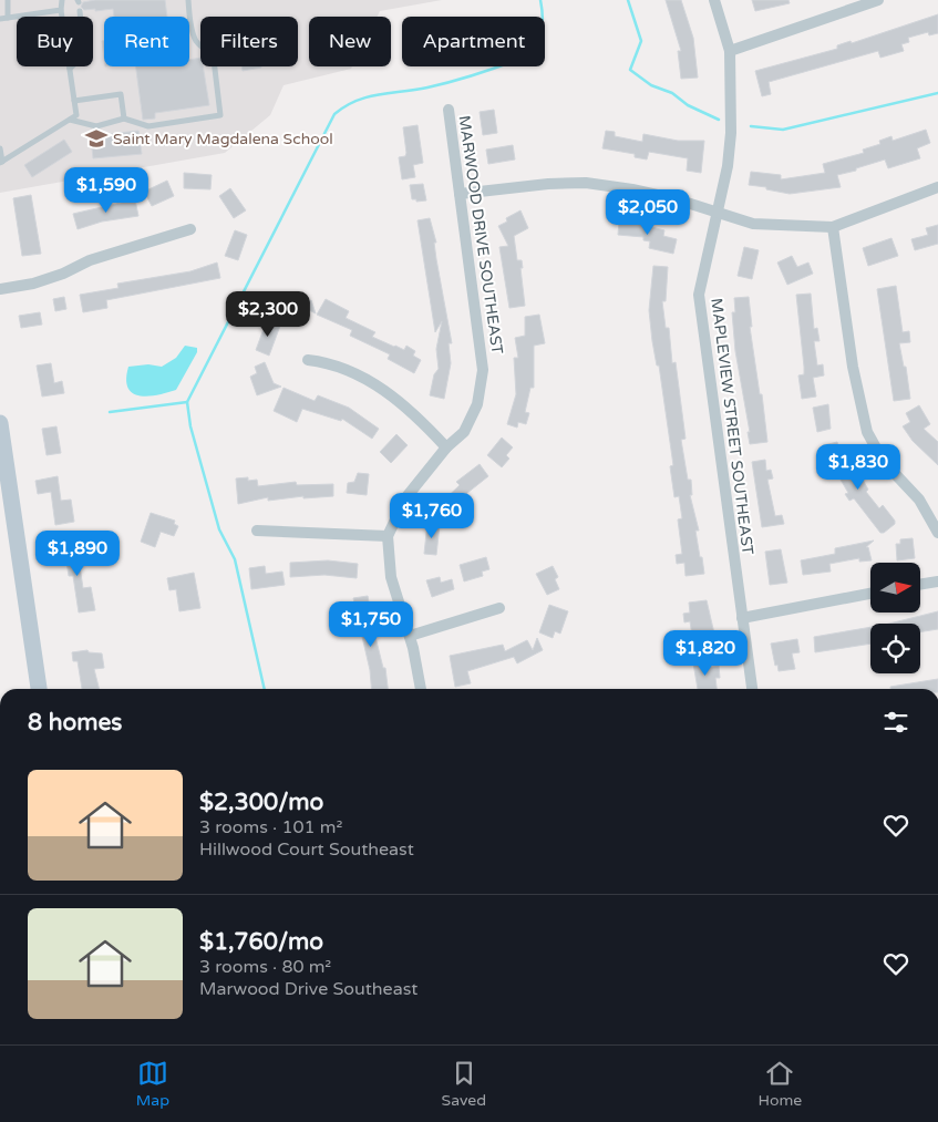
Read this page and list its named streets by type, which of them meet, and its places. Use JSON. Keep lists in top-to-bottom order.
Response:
{
  "streets": {
    "street": ["MARWOOD DRIVE SOUTHEAST", "MAPLEVIEW STREET SOUTHEAST"]
  },
  "places": {
    "school or university": ["Saint Mary Magdalena School"]
  },
  "north": "right",
  "page": {
    "chip": [
      "Buy",
      "Rent",
      "Filters",
      "New",
      "Apartment"
    ],
    "price": [
      "$1,590",
      "$2,050",
      "$2,300",
      "$1,830",
      "$1,760",
      "$1,890",
      "$1,750",
      "$1,820"
    ],
    "heading": "8 homes",
    "list": [
      {
        "name": "$2,300/mo",
        "note": "3 rooms · 101 m² · Hillwood Court Southeast"
      },
      {
        "name": "$1,760/mo",
        "note": "3 rooms · 80 m² · Marwood Drive Southeast"
      }
    ],
    "tabs": ["Map", "Saved", "Home"]
  }
}
